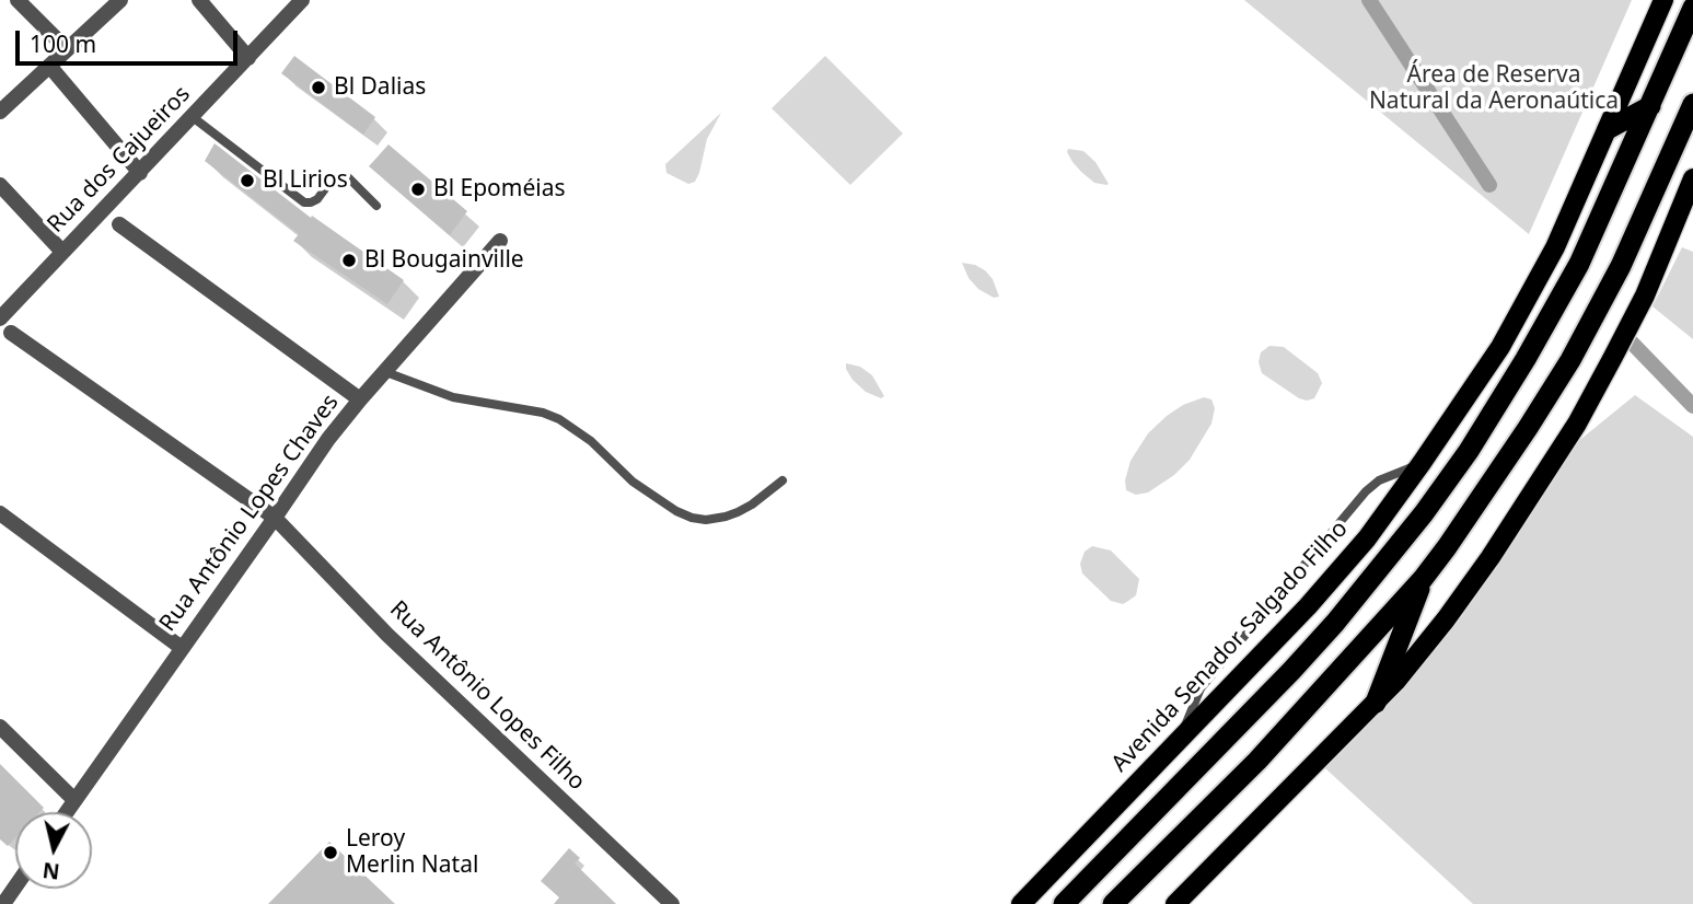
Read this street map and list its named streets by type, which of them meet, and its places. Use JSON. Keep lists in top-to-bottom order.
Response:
{
  "streets": {
    "main road": ["Avenida Senador Salgado Filho"],
    "street": ["Rua dos Cajueiros", "Rua Antônio Lopes Chaves", "Rua Antônio Lopes Filho"]
  },
  "crossings": [
    ["Rua Antônio Lopes Chaves", "Rua Antônio Lopes Filho"]
  ],
  "parks": ["Área de Reserva Natural da Aeronaútica"],
  "places": [
    "Bl Dalias",
    "Bl Lirios",
    "Bl Epoméias",
    "Bl Bougainville",
    "Leroy Merlin Natal"
  ],
  "scale_bar": "100 m",
  "north": "bottom"
}
